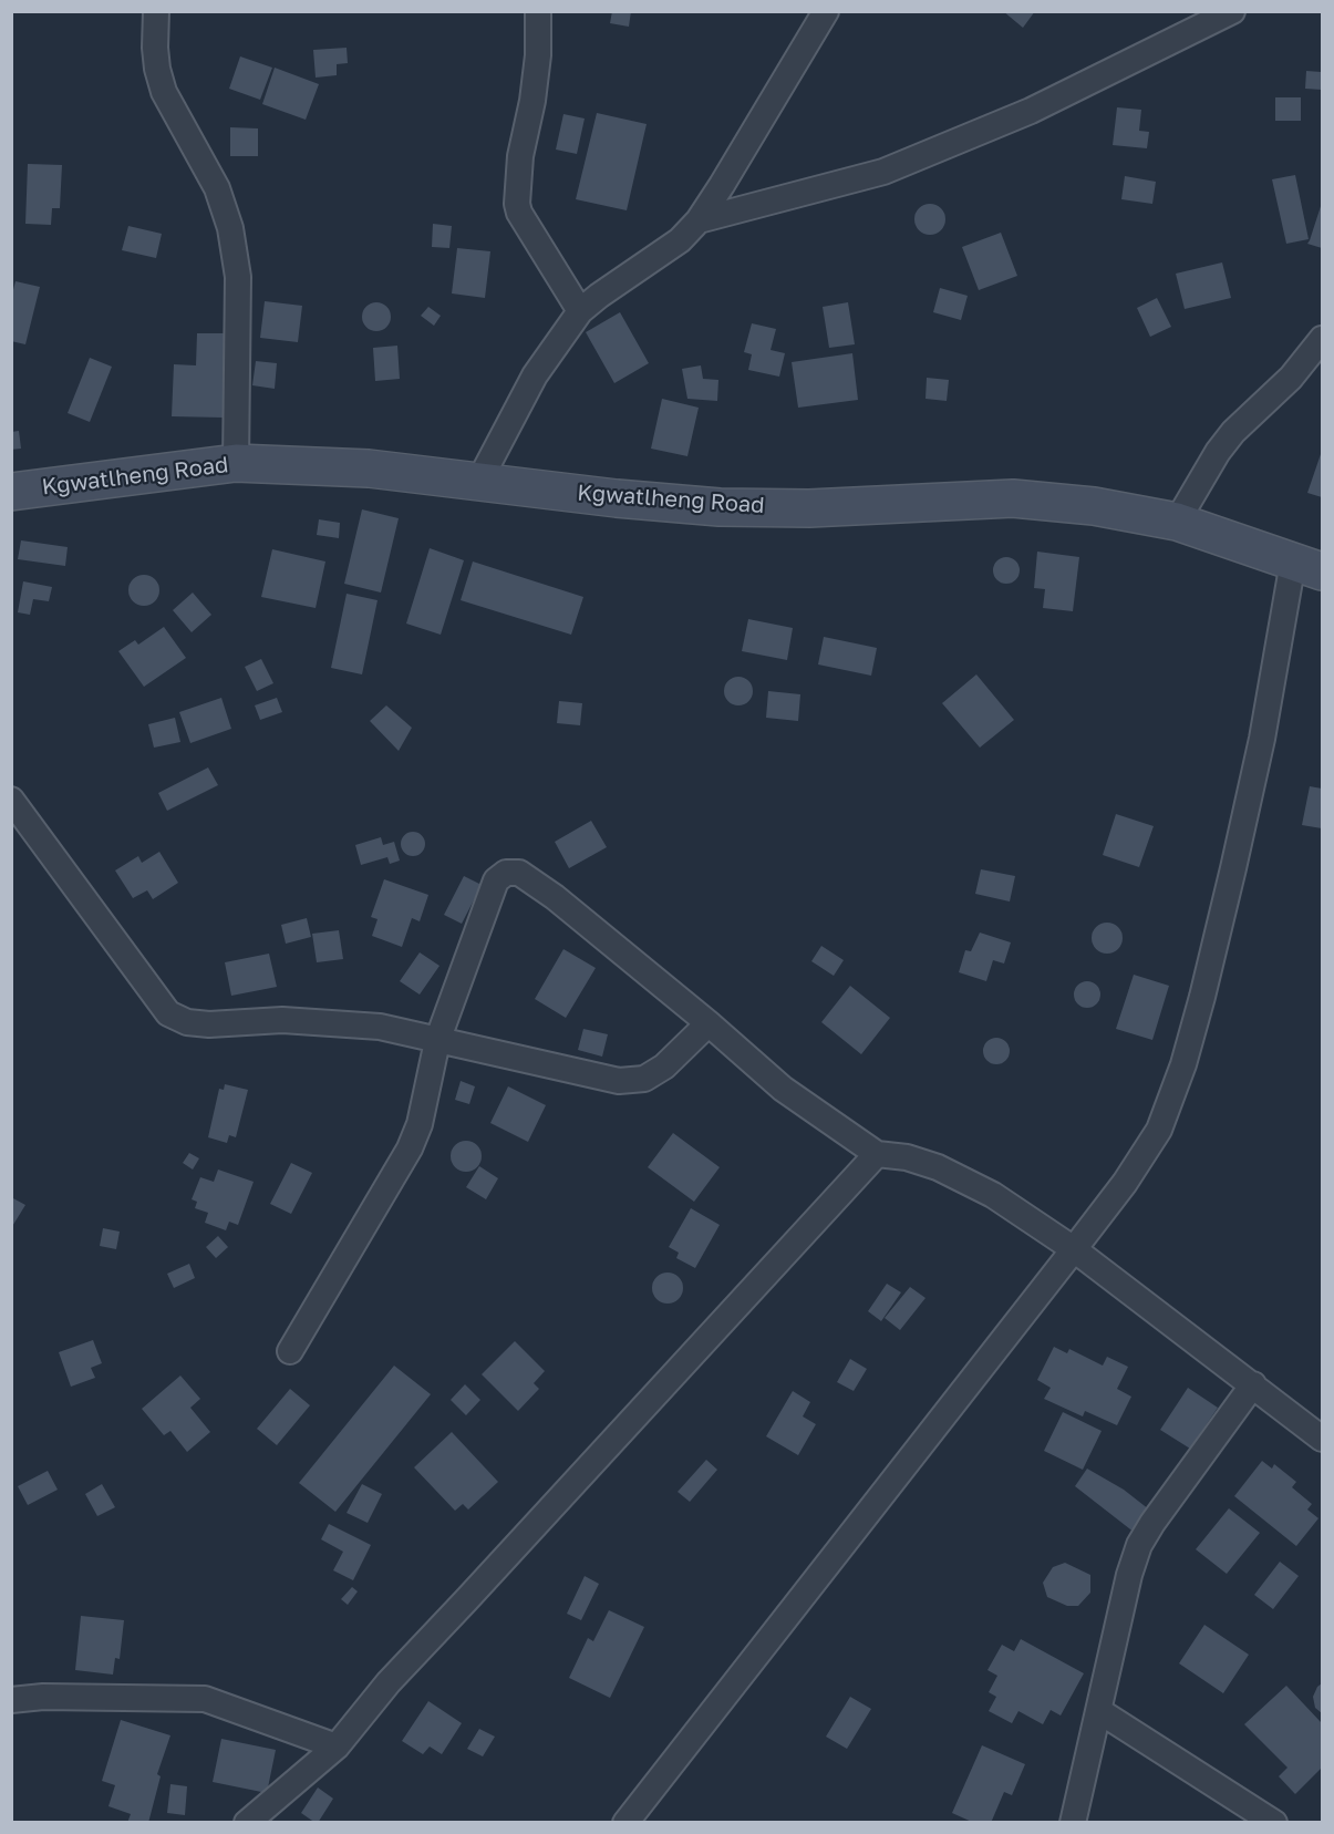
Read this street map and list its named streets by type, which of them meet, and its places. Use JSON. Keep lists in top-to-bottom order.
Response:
{
  "streets": {
    "street": ["Kgwatlheng Road"]
  }
}
